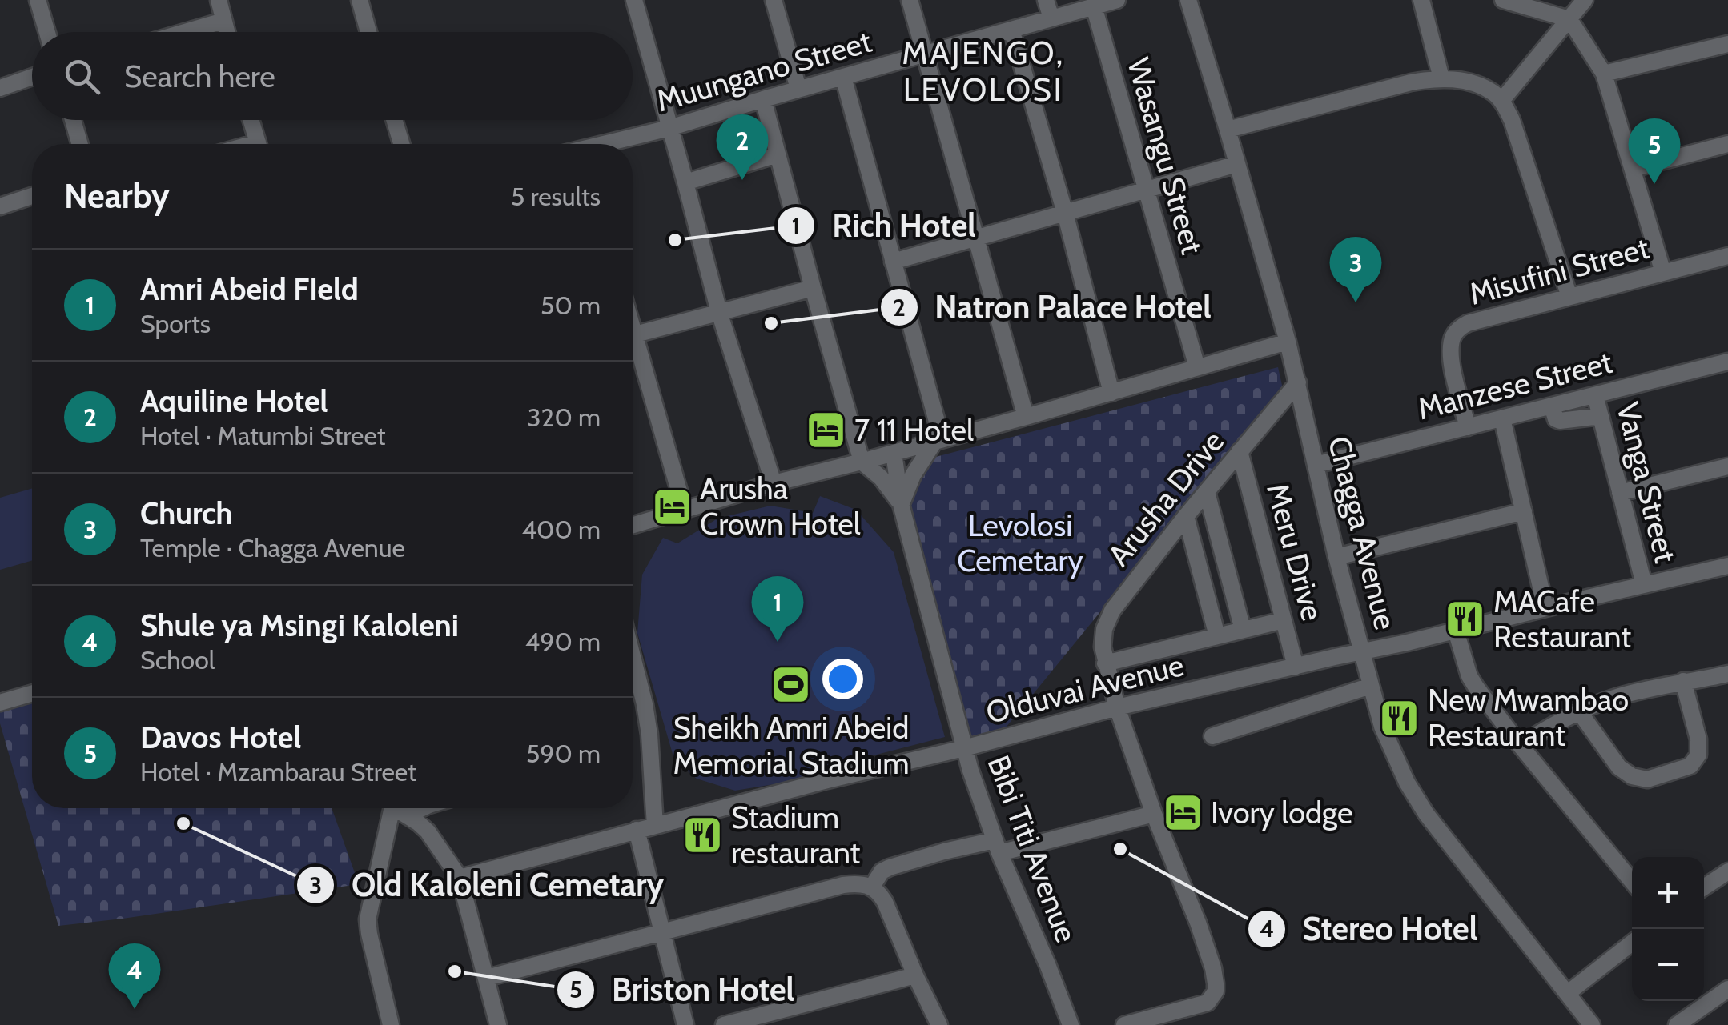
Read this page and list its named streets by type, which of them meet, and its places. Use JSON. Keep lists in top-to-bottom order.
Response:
{
  "streets": {
    "street": [
      "Muungano Street",
      "Wasangu Street",
      "Misufini Street",
      "Manzese Street",
      "Vanga Street",
      "Arusha Drive",
      "Chagga Avenue",
      "Meru Drive",
      "Olduvai Avenue",
      "Bibi Titi Avenue"
    ]
  },
  "crossings": [
    ["Muungano Street", "Wasangu Street"],
    ["Misufini Street", "Manzese Street"],
    ["Manzese Street", "Vanga Street"],
    ["Manzese Street", "Chagga Avenue"],
    ["Vanga Street", "Olduvai Avenue"],
    ["Arusha Drive", "Chagga Avenue"],
    ["Arusha Drive", "Meru Drive"],
    ["Arusha Drive", "Olduvai Avenue"],
    ["Chagga Avenue", "Olduvai Avenue"],
    ["Meru Drive", "Olduvai Avenue"],
    ["Olduvai Avenue", "Bibi Titi Avenue"]
  ],
  "districts": ["MAJENGO, LEVOLOSI"],
  "parks": ["Levolosi Cemetary"],
  "places": {
    "other": [
      "Rich Hotel",
      "Natron Palace Hotel",
      "Old Kaloleni Cemetary",
      "Stereo Hotel",
      "Briston Hotel"
    ],
    "hotel": ["7 11 Hotel", "Arusha Crown Hotel", "Ivory lodge"],
    "restaurant": ["MACafe Restaurant", "New Mwambao Restaurant", "Stadium restaurant"],
    "sports": ["Sheikh Amri Abeid Memorial Stadium"]
  },
  "page": {
    "search": "Search here",
    "pins": [
      "2",
      "5",
      "3",
      "1",
      "4"
    ],
    "heading": ["Nearby", "5 results"],
    "list": [
      {
        "mark": "1",
        "name": "Amri Abeid FIeld",
        "note": "Sports",
        "value": "50 m"
      },
      {
        "mark": "2",
        "name": "Aquiline Hotel",
        "note": "Hotel · Matumbi Street",
        "value": "320 m"
      },
      {
        "mark": "3",
        "name": "Church",
        "note": "Temple · Chagga Avenue",
        "value": "400 m"
      },
      {
        "mark": "4",
        "name": "Shule ya Msingi Kaloleni",
        "note": "School",
        "value": "490 m"
      },
      {
        "mark": "5",
        "name": "Davos Hotel",
        "note": "Hotel · Mzambarau Street",
        "value": "590 m"
      }
    ],
    "map_buttons": ["+", "−"]
  }
}
